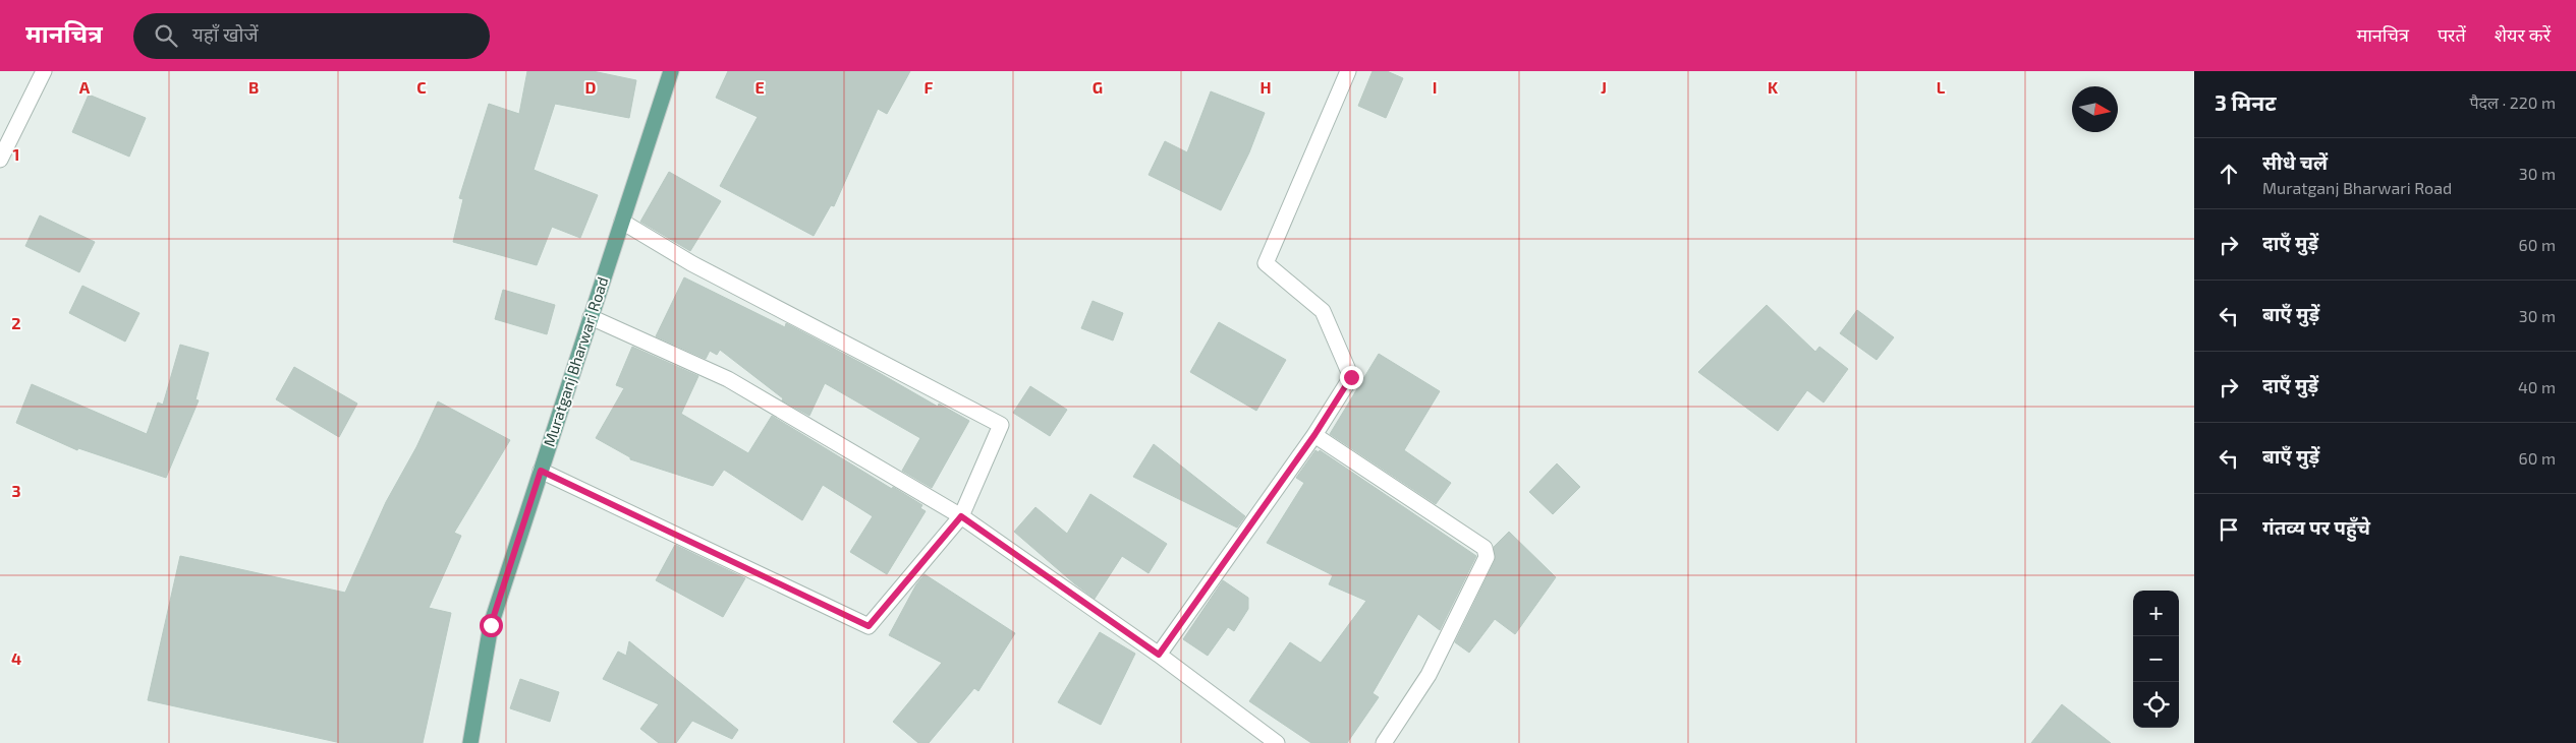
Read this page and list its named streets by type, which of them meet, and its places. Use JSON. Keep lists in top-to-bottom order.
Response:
{
  "streets": {
    "main road": ["Muratganj Bharwari Road"]
  },
  "north": "right",
  "page": {
    "header": "मानचित्र",
    "search": "यहाँ खोजें",
    "nav": ["मानचित्र", "परतें", "शेयर करें"],
    "heading": ["3 मिनट", "पैदल · 220 m"],
    "list": [
      ["सीधे चलें", "Muratganj Bharwari Road", "30 m"],
      ["दाएँ मुड़ें", "60 m"],
      ["बाएँ मुड़ें", "30 m"],
      ["दाएँ मुड़ें", "40 m"],
      ["बाएँ मुड़ें", "60 m"],
      "गंतव्य पर पहुँचे"
    ],
    "map_buttons": ["+", "−"]
  },
  "grid": {
    "columns": [
      "A",
      "B",
      "C",
      "D",
      "E",
      "F",
      "G",
      "H",
      "I",
      "J",
      "K",
      "L"
    ],
    "rows": [
      "1",
      "2",
      "3",
      "4"
    ]
  }
}
